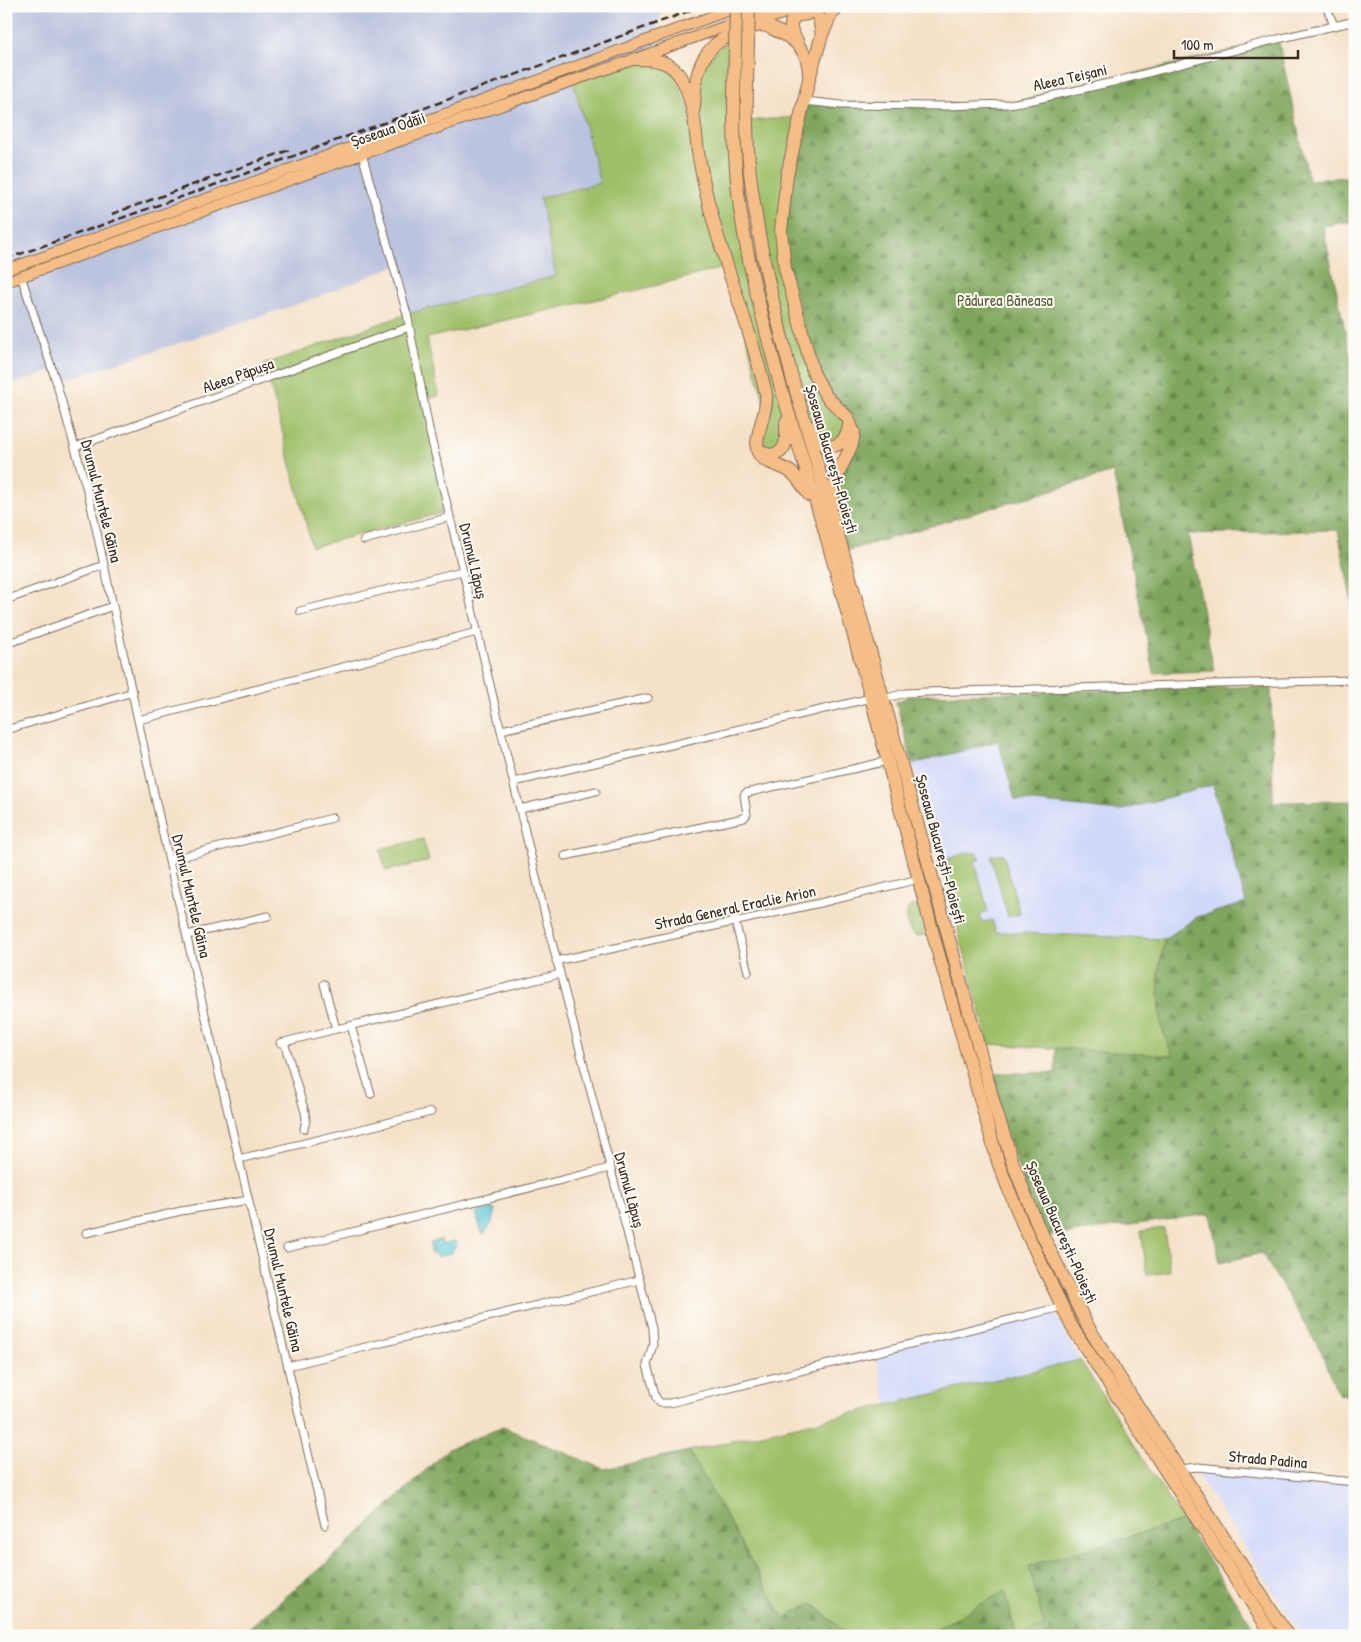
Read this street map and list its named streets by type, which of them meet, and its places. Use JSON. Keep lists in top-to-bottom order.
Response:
{
  "streets": {
    "highway": ["Șoseaua București-Ploiești"],
    "main road": ["Șoseaua Odăii"],
    "street": [
      "Aleea Teișani",
      "Aleea Păpușa",
      "Drumul Muntele Găina",
      "Drumul Lăpuș",
      "Strada General Eraclie Arion",
      "Strada Padina"
    ]
  },
  "crossings": [
    ["Șoseaua Odăii", "Drumul Muntele Găina"],
    ["Șoseaua Odăii", "Drumul Lăpuș"],
    ["Aleea Păpușa", "Drumul Muntele Găina"],
    ["Aleea Păpușa", "Drumul Lăpuș"],
    ["Șoseaua București-Ploiești", "Drumul Lăpuș"],
    ["Șoseaua București-Ploiești", "Strada General Eraclie Arion"],
    ["Șoseaua București-Ploiești", "Strada Padina"],
    ["Drumul Lăpuș", "Strada General Eraclie Arion"]
  ],
  "parks": ["Pădurea Băneasa"],
  "scale_bar": "100 m"
}
